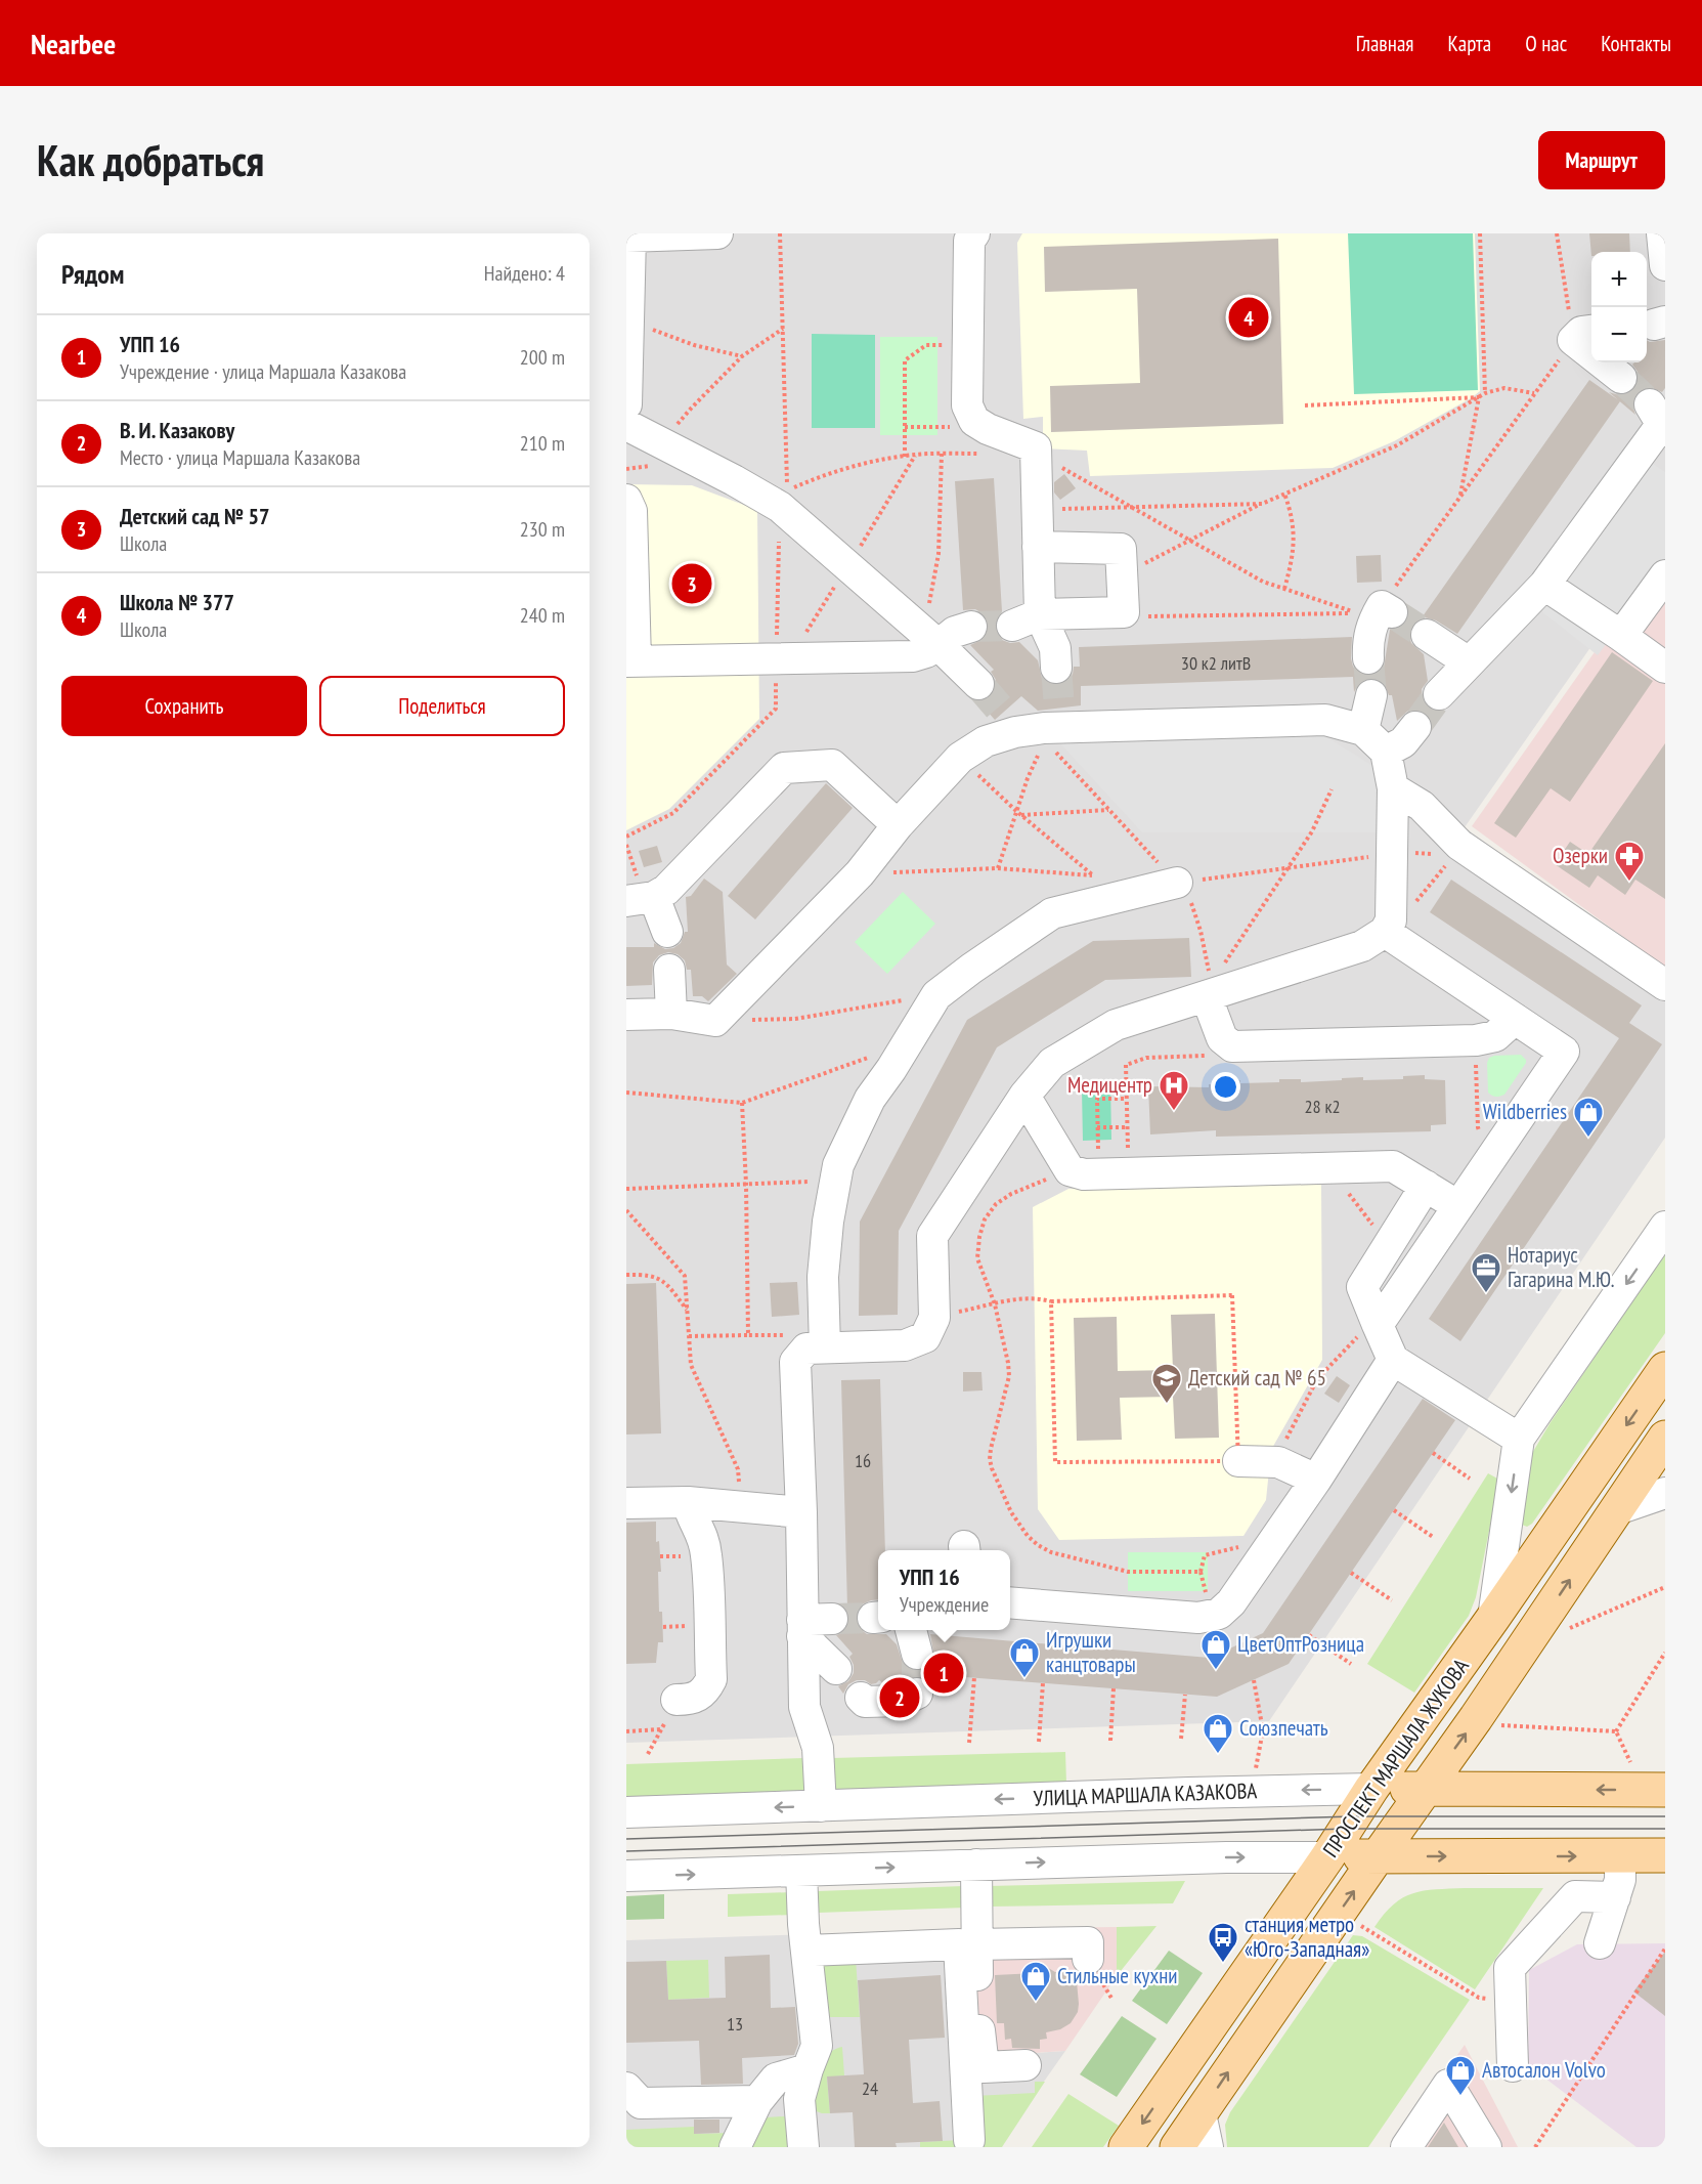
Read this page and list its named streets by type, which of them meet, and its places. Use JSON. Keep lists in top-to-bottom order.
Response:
{
  "streets": {
    "main road": ["ПРОСПЕКТ МАРШАЛА ЖУКОВА", "УЛИЦА МАРШАЛА КАЗАКОВА"]
  },
  "crossings": [
    ["ПРОСПЕКТ МАРШАЛА ЖУКОВА", "УЛИЦА МАРШАЛА КАЗАКОВА"]
  ],
  "one_way": ["УЛИЦА МАРШАЛА КАЗАКОВА"],
  "places": {
    "pharmacy": ["Озерки"],
    "hospital": ["Медицентр"],
    "shop": [
      "Wildberries",
      "ЦветОптРозница",
      "Игрушки канцтовары",
      "Союзпечать",
      "Стильные кухни",
      "Автосалон Volvo"
    ],
    "office": ["Нотариус Гагарина М.Ю."],
    "school or university": ["Детский сад № 65"],
    "bus stop": ["станция метро «Юго-Западная»"]
  },
  "house_numbers": [
    "30 к2 литВ",
    "28 к2",
    "16",
    "13",
    "24"
  ],
  "page": {
    "header": "Nearbee",
    "nav": [
      "Главная",
      "Карта",
      "О нас",
      "Контакты"
    ],
    "buttons": [
      "Маршрут",
      ["Сохранить", "Поделиться"]
    ],
    "title": "Как добраться",
    "heading": ["Рядом", "Найдено: 4"],
    "map_buttons": ["+", "−"],
    "pins": [
      "4",
      "3",
      "1",
      "2"
    ],
    "list": [
      {
        "mark": "1",
        "name": "УПП 16",
        "note": "Учреждение · улица Маршала Казакова",
        "value": "200 m"
      },
      {
        "mark": "2",
        "name": "В. И. Казакову",
        "note": "Место · улица Маршала Казакова",
        "value": "210 m"
      },
      {
        "mark": "3",
        "name": "Детский сад № 57",
        "note": "Школа",
        "value": "230 m"
      },
      {
        "mark": "4",
        "name": "Школа № 377",
        "note": "Школа",
        "value": "240 m"
      }
    ],
    "popup": ["УПП 16", "Учреждение"]
  }
}
